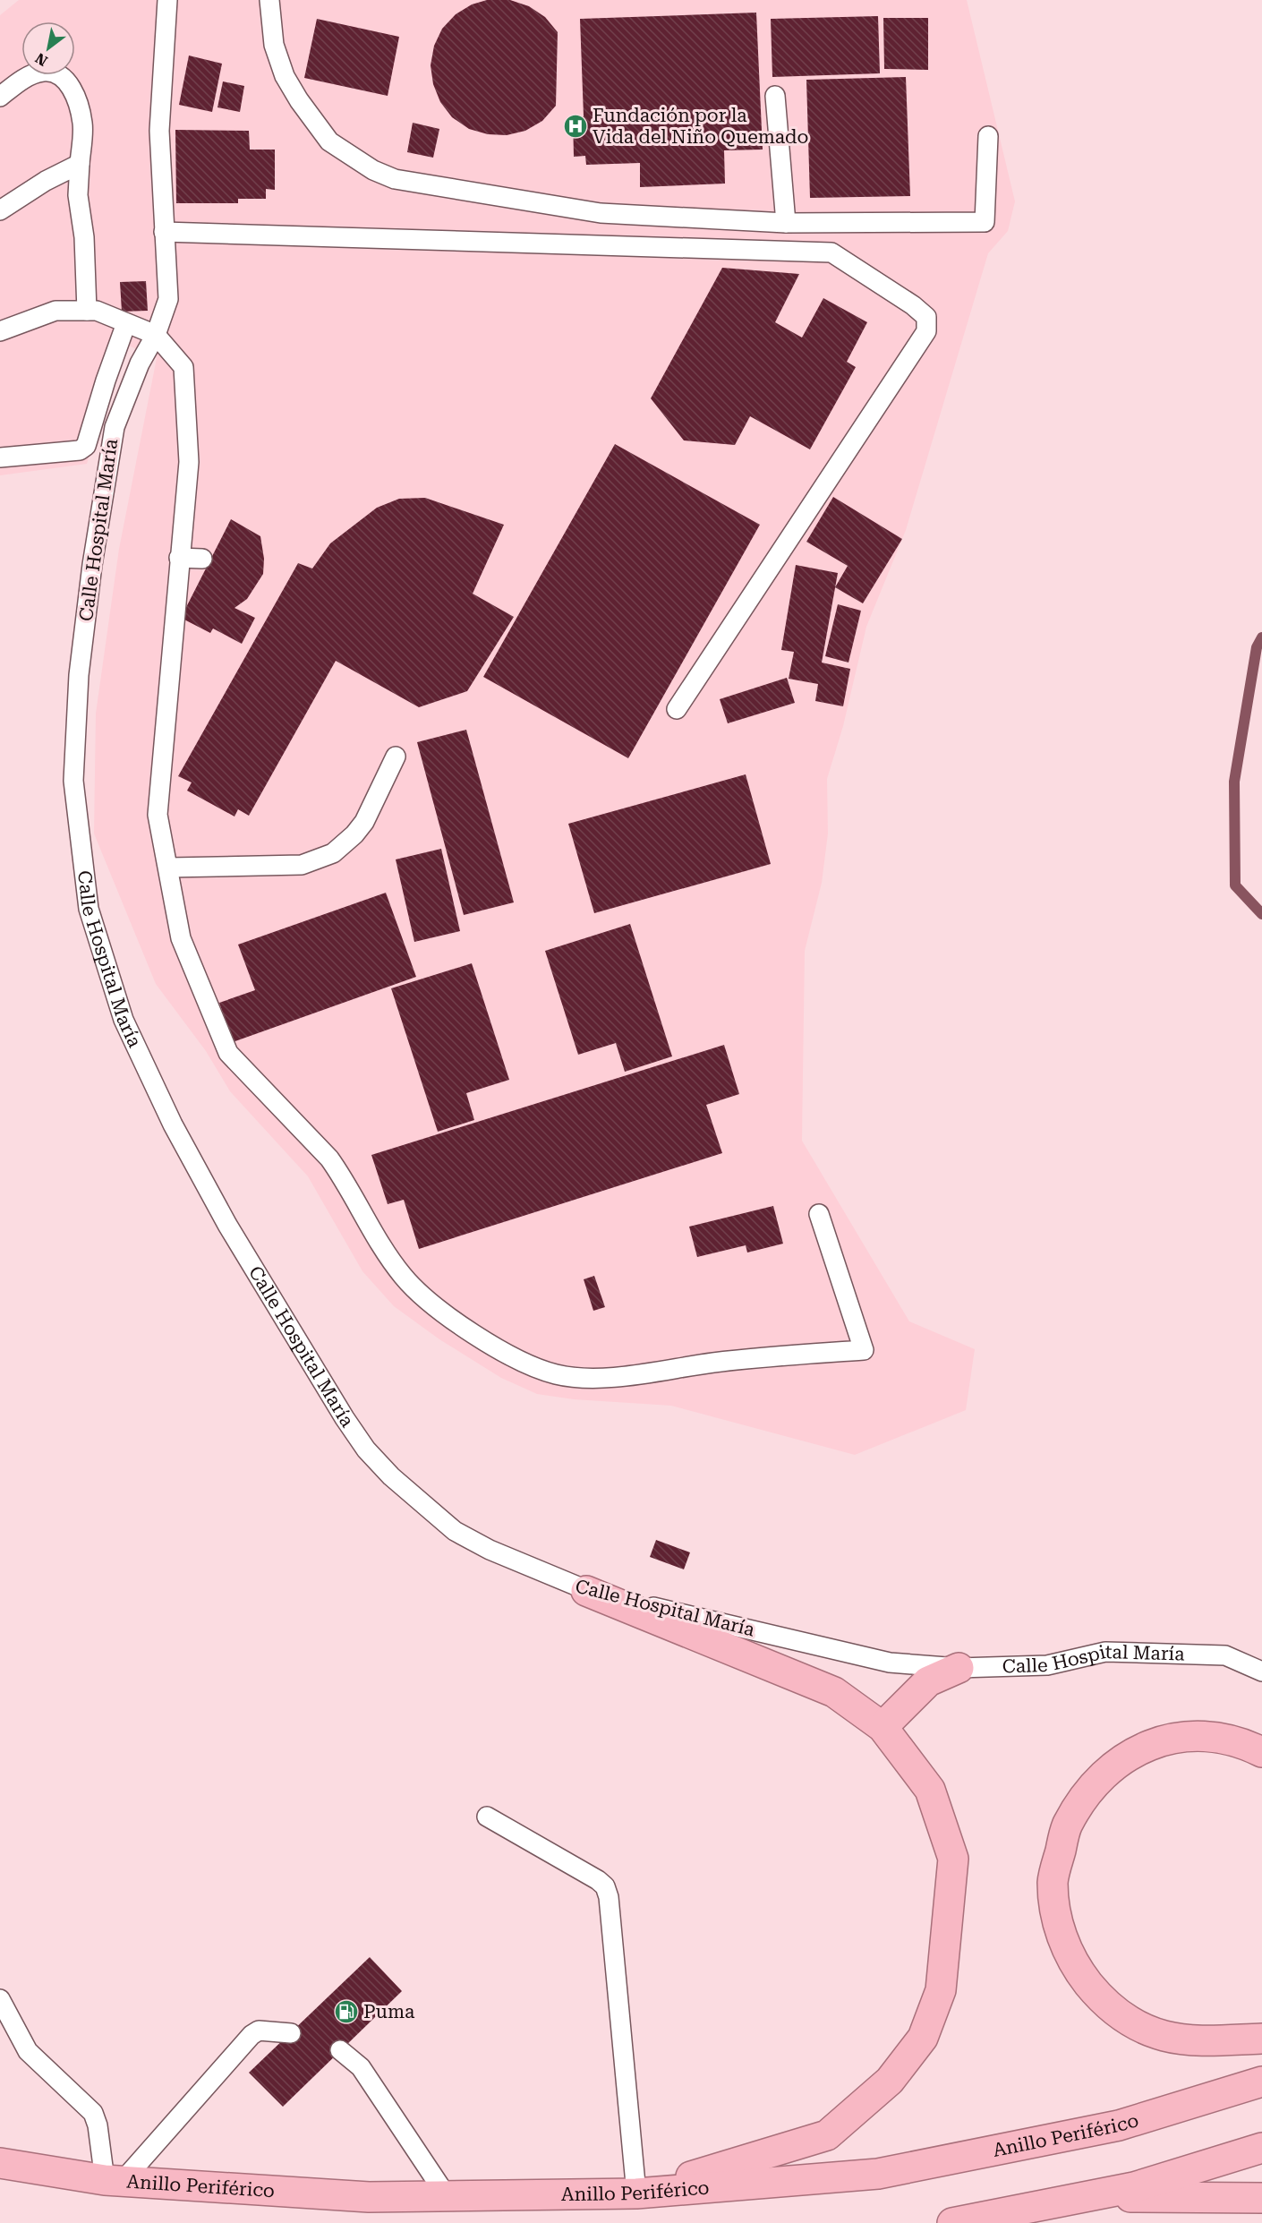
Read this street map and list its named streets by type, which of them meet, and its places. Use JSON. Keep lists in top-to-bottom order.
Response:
{
  "streets": {
    "highway": ["Anillo Periférico"],
    "lane": ["Calle Hospital María"]
  },
  "places": {
    "hospital": ["Fundación por la Vida del Niño Quemado"],
    "fuel station": ["Puma"]
  },
  "north": "bottom left"
}
